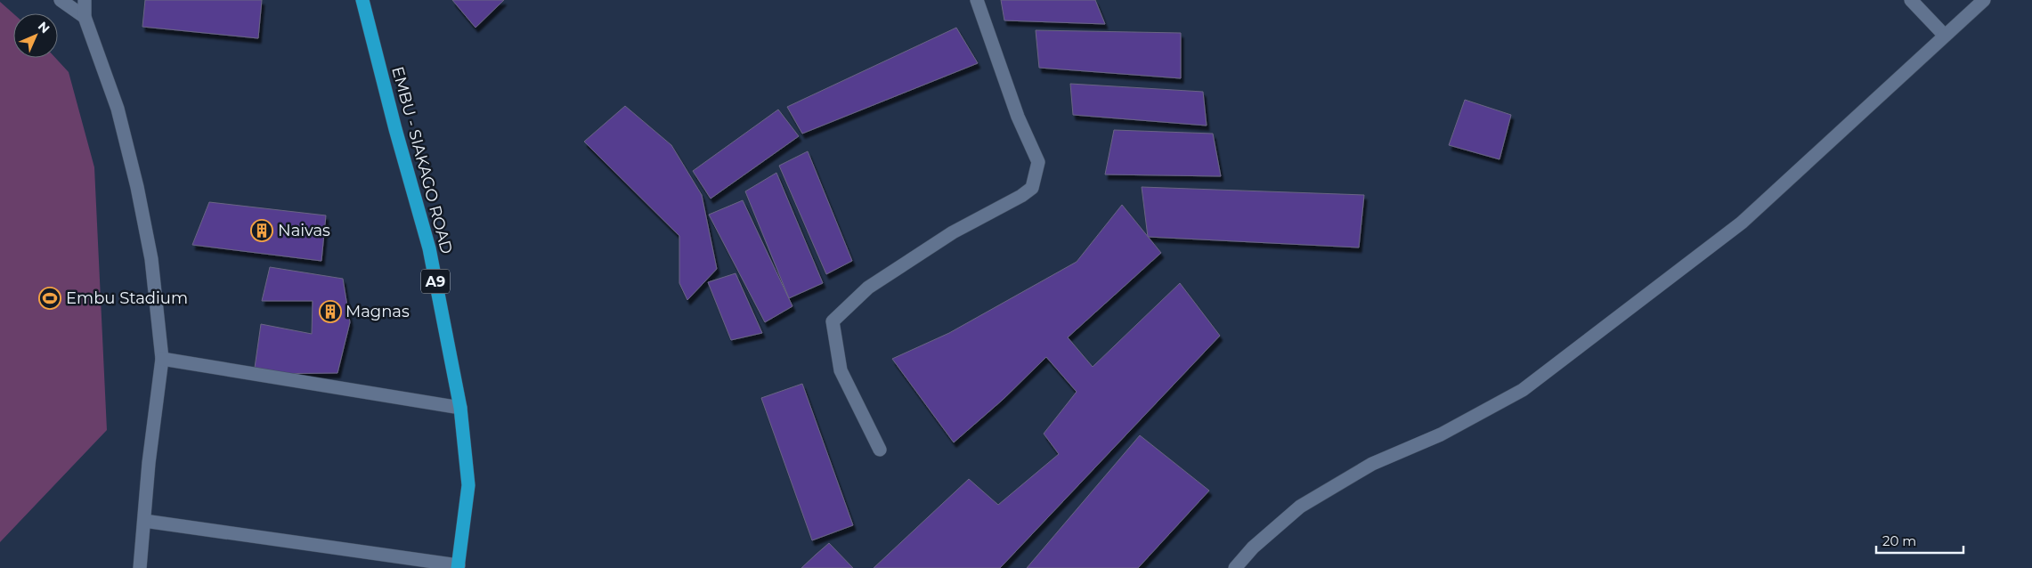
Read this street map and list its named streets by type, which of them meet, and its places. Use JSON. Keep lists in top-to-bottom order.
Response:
{
  "streets": {
    "highway": ["EMBU - SIAKAGO ROAD", "A9"]
  },
  "places": {
    "building": ["Naivas", "Magnas"],
    "sports": ["Embu Stadium"]
  },
  "scale_bar": "20 m",
  "north": "top right"
}
